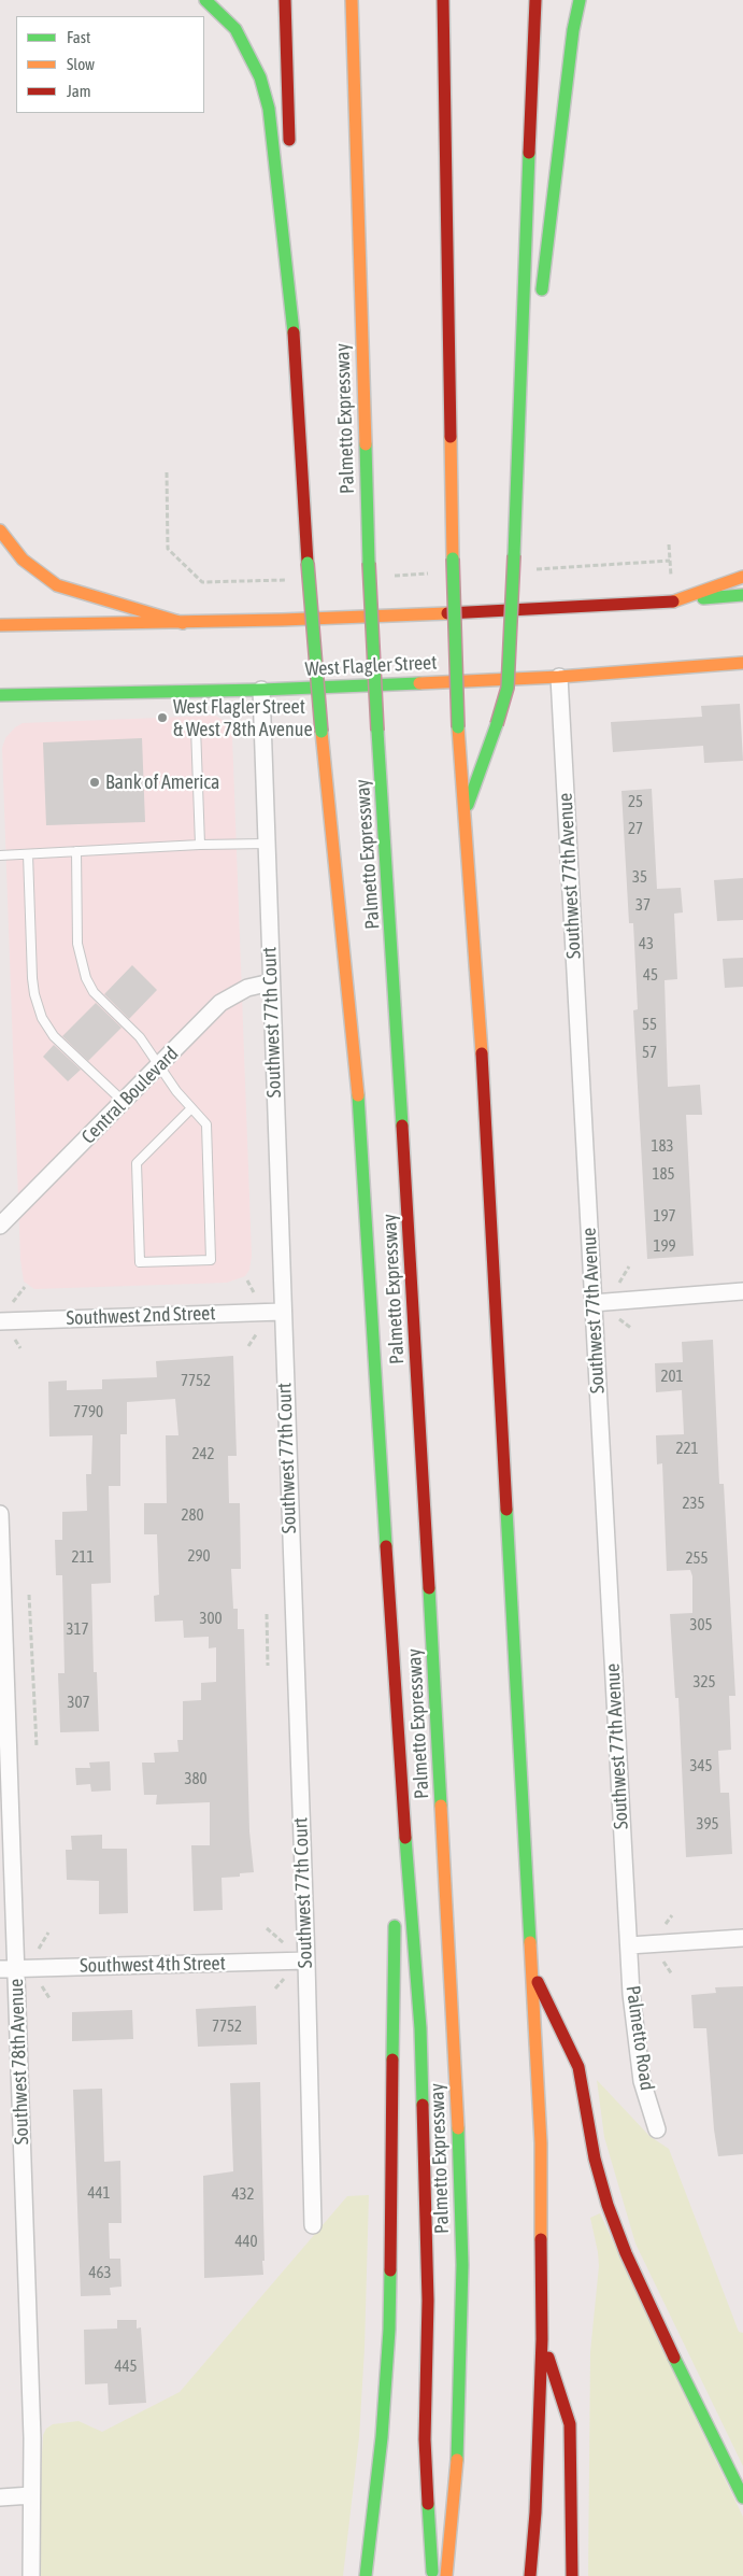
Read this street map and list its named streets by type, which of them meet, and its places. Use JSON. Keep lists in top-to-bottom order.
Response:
{
  "streets": {
    "main road": ["Palmetto Expressway", "West Flagler Street"],
    "street": [
      "Southwest 77th Avenue",
      "Southwest 77th Court",
      "Central Boulevard",
      "Southwest 2nd Street",
      "Southwest 4th Street",
      "Palmetto Road",
      "Southwest 78th Avenue"
    ]
  },
  "crossings": [
    ["West Flagler Street", "Southwest 77th Avenue"],
    ["West Flagler Street", "Southwest 77th Court"],
    ["Southwest 77th Avenue", "Palmetto Road"],
    ["Southwest 77th Court", "Central Boulevard"],
    ["Southwest 77th Court", "Southwest 2nd Street"],
    ["Southwest 77th Court", "Southwest 4th Street"],
    ["Southwest 4th Street", "Southwest 78th Avenue"]
  ],
  "places": ["West Flagler Street & West 78th Avenue", "Bank of America"],
  "house_numbers": [
    "25",
    "27",
    "35",
    "37",
    "43",
    "45",
    "55",
    "57",
    "183",
    "185",
    "197",
    "199",
    "201",
    "7752",
    "7790",
    "221",
    "242",
    "235",
    "280",
    "290",
    "211",
    "255",
    "300",
    "305",
    "317",
    "325",
    "307",
    "345",
    "380",
    "395",
    "7752",
    "441",
    "432",
    "440",
    "463",
    "445"
  ],
  "legend": ["Fast", "Slow", "Jam"]
}
